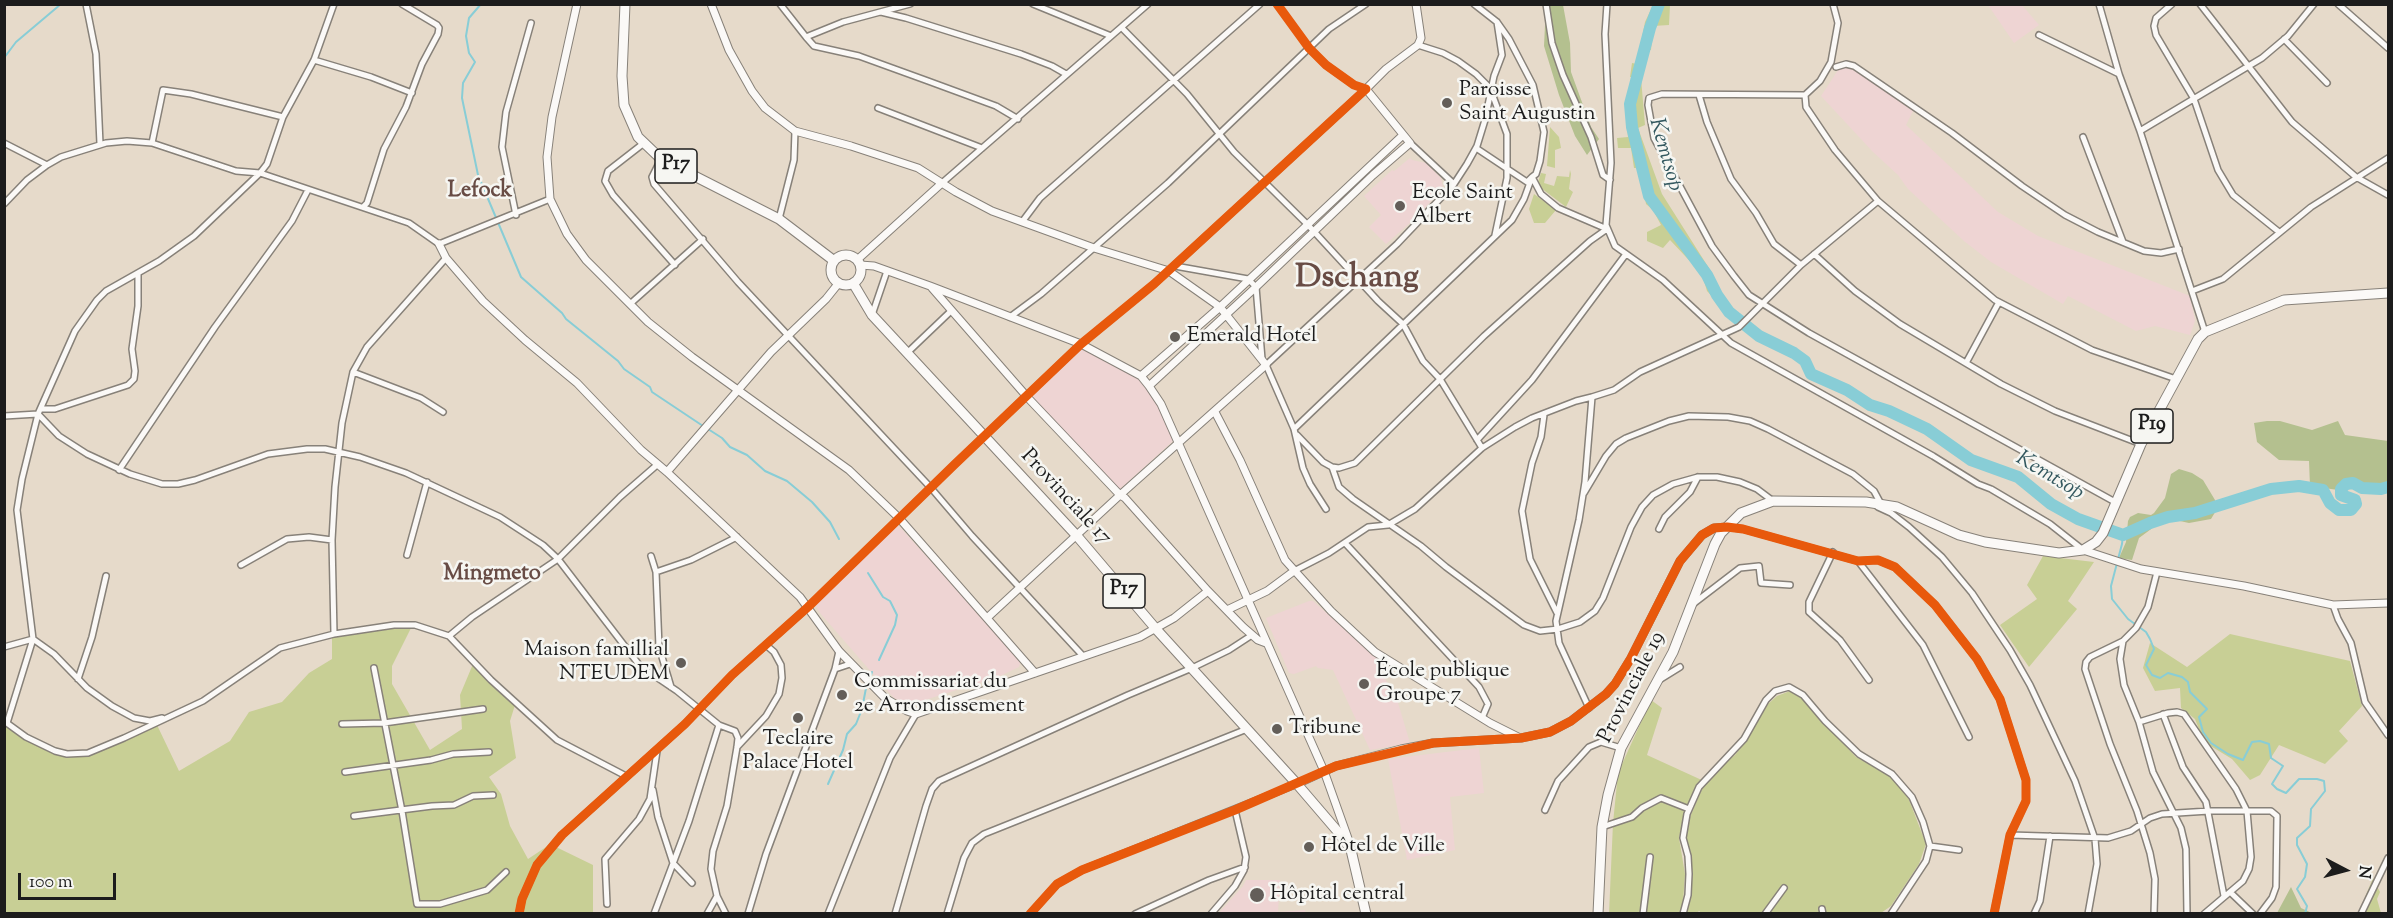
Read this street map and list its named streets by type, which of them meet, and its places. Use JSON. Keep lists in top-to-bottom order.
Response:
{
  "streets": {
    "main road": [
      "P17",
      "P19",
      "Provinciale 17",
      "Provinciale 19"
    ]
  },
  "crossings": [
    ["P17", "Provinciale 17"],
    ["P19", "Provinciale 19"]
  ],
  "districts": ["Lefock", "Dschang", "Mingmeto"],
  "water": ["Kemtsop"],
  "places": [
    "Paroisse Saint Augustin",
    "Ecole Saint Albert",
    "Emerald Hotel",
    "Maison famillial NTEUDEM",
    "École publique Groupe 7",
    "Commissariat du 2e Arrondissement",
    "Teclaire Palace Hotel",
    "Tribune",
    "Hôtel de Ville",
    "Hôpital central"
  ],
  "scale_bar": "100 m",
  "north": "right"
}
